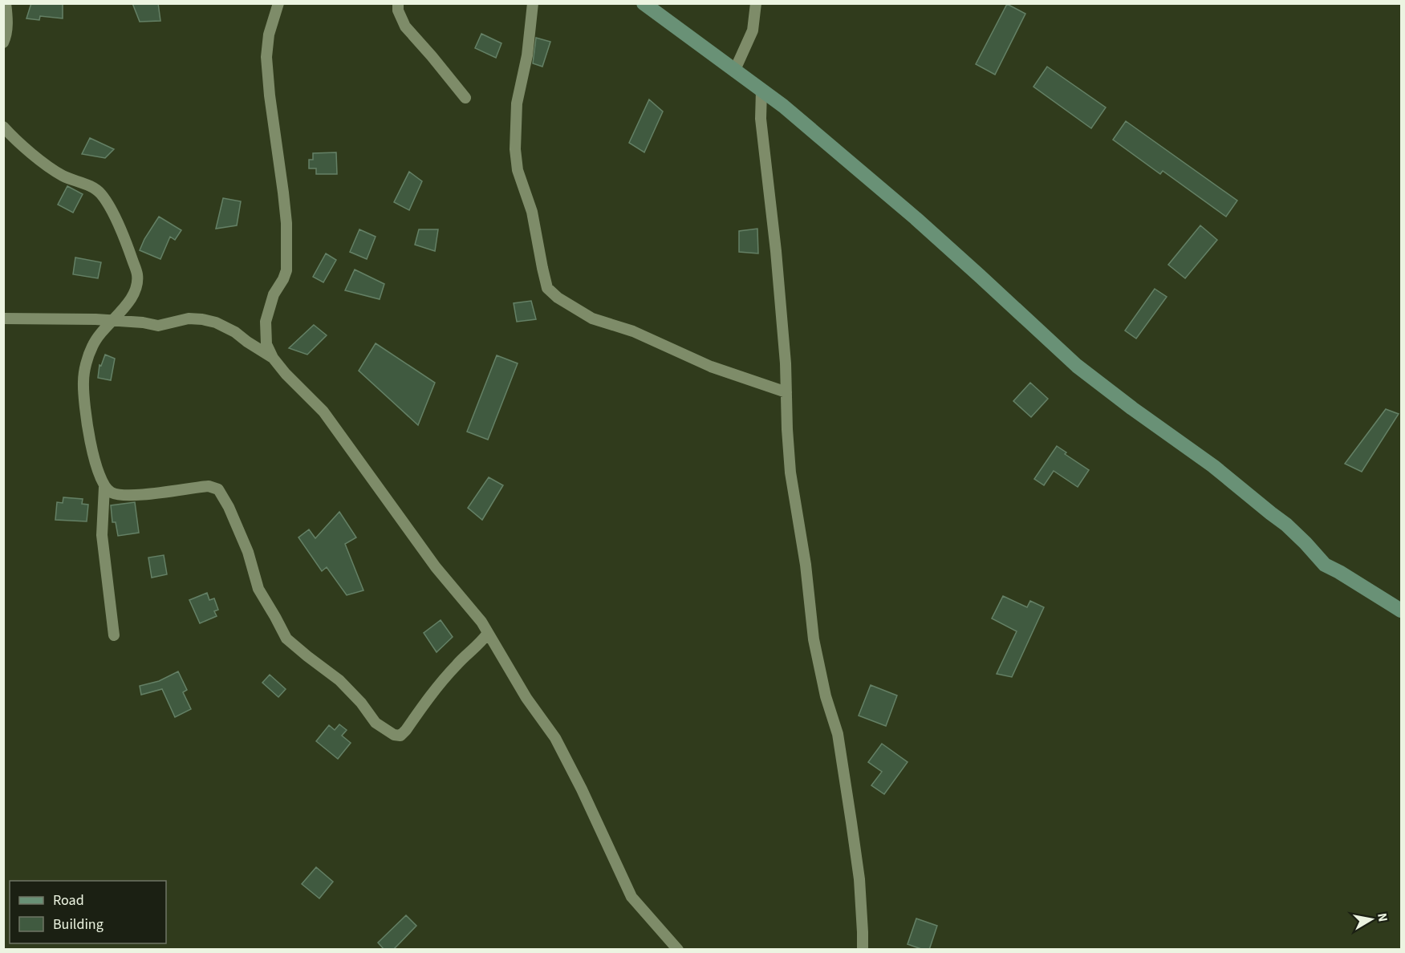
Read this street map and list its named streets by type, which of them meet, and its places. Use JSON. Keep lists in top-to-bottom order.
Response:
{
  "legend": ["Road", "Building"],
  "north": "right"
}
